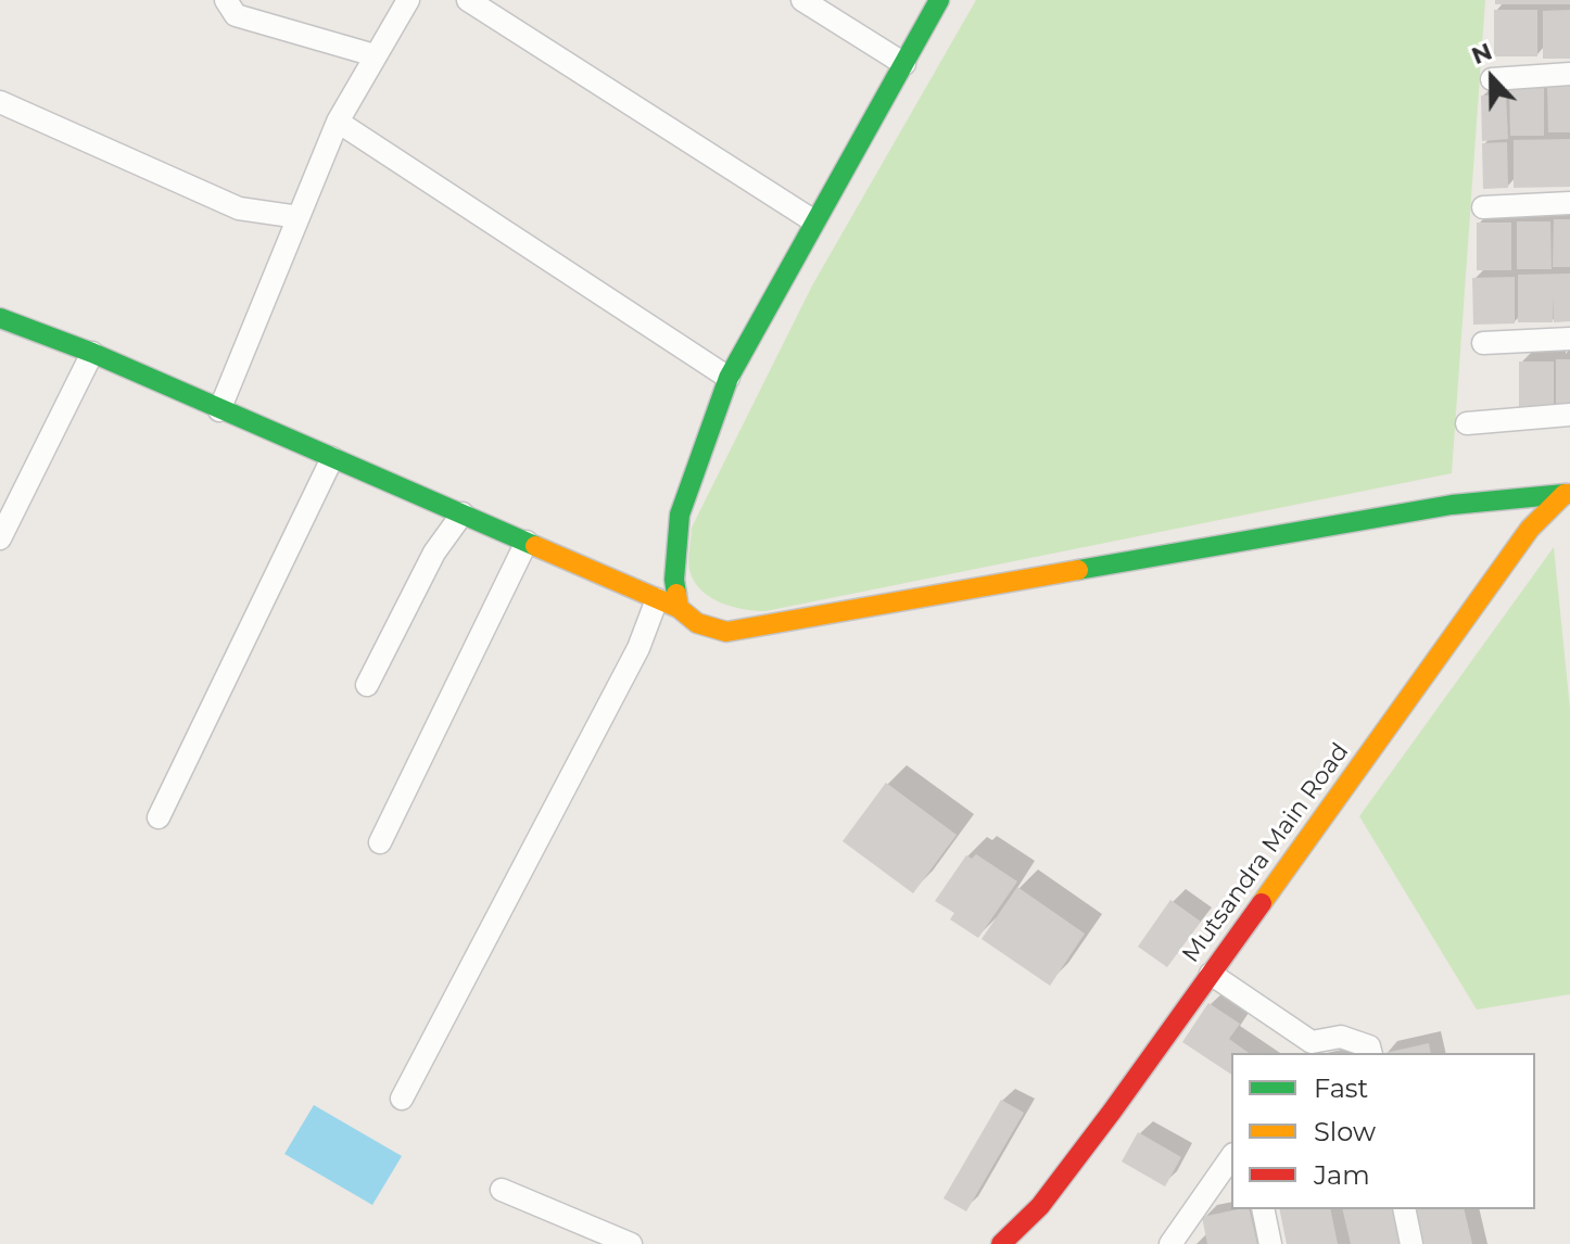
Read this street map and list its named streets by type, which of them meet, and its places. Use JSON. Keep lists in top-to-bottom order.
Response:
{
  "streets": {
    "street": ["Mutsandra Main Road"]
  },
  "legend": ["Fast", "Slow", "Jam"],
  "north": "top"
}
